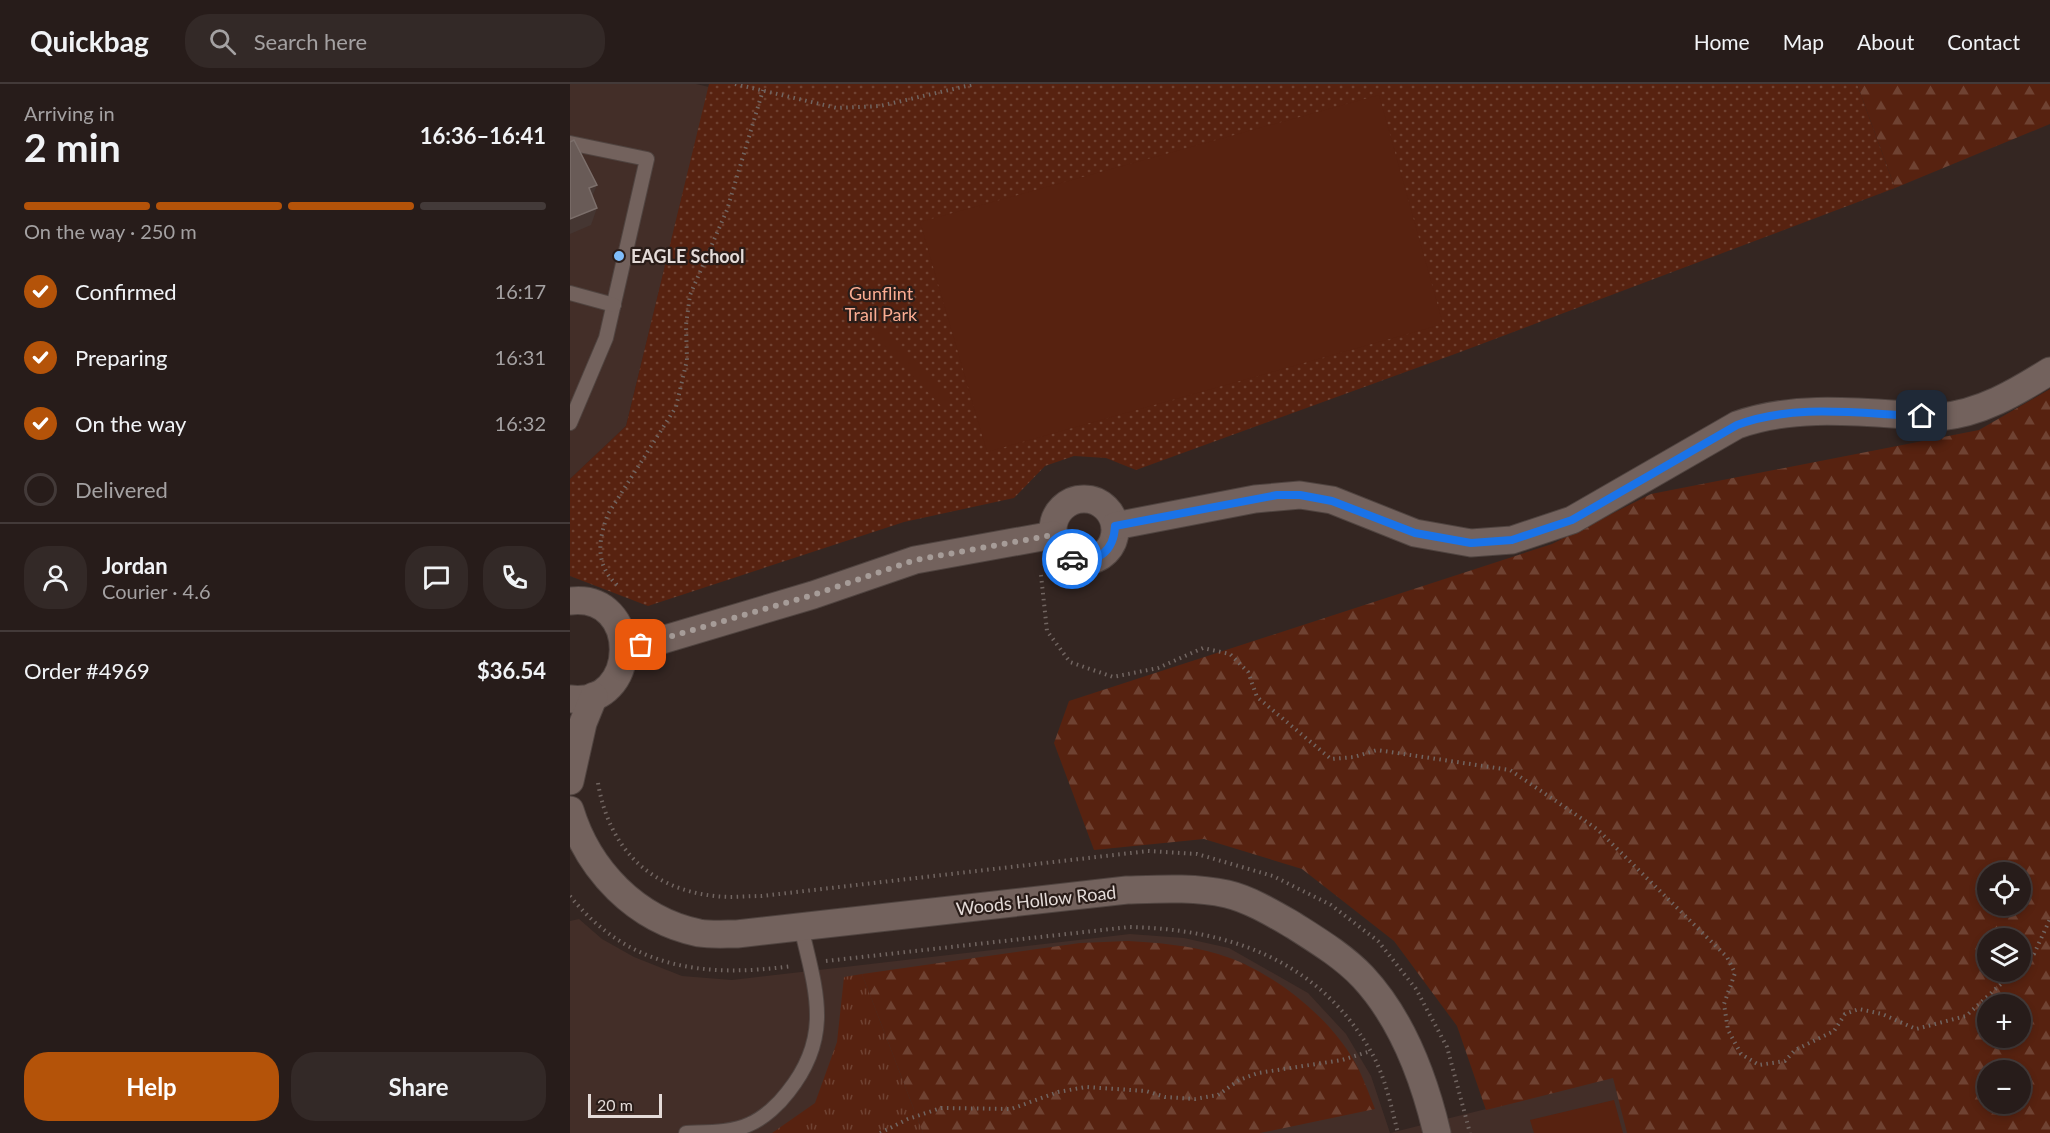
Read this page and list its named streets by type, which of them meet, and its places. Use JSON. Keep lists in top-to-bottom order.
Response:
{
  "streets": {
    "street": ["Woods Hollow Road"]
  },
  "parks": ["Gunflint Trail Park"],
  "places": ["EAGLE School"],
  "scale_bar": "20 m",
  "page": {
    "header": "Quickbag",
    "search": "Search here",
    "nav": [
      "Home",
      "Map",
      "About",
      "Contact"
    ],
    "heading": ["2 min", "Arriving in", "16:36–16:41"],
    "panel": [
      "Jordan",
      "Courier · 4.6",
      "Order #4969",
      "$36.54"
    ],
    "bar": "On the way · 250 m",
    "list": [
      ["Confirmed", "16:17"],
      ["Preparing", "16:31"],
      ["On the way", "16:32"],
      "Delivered"
    ],
    "map_buttons": ["+", "−"],
    "buttons": ["Help", "Share"],
    "scale": "20 m"
  }
}
